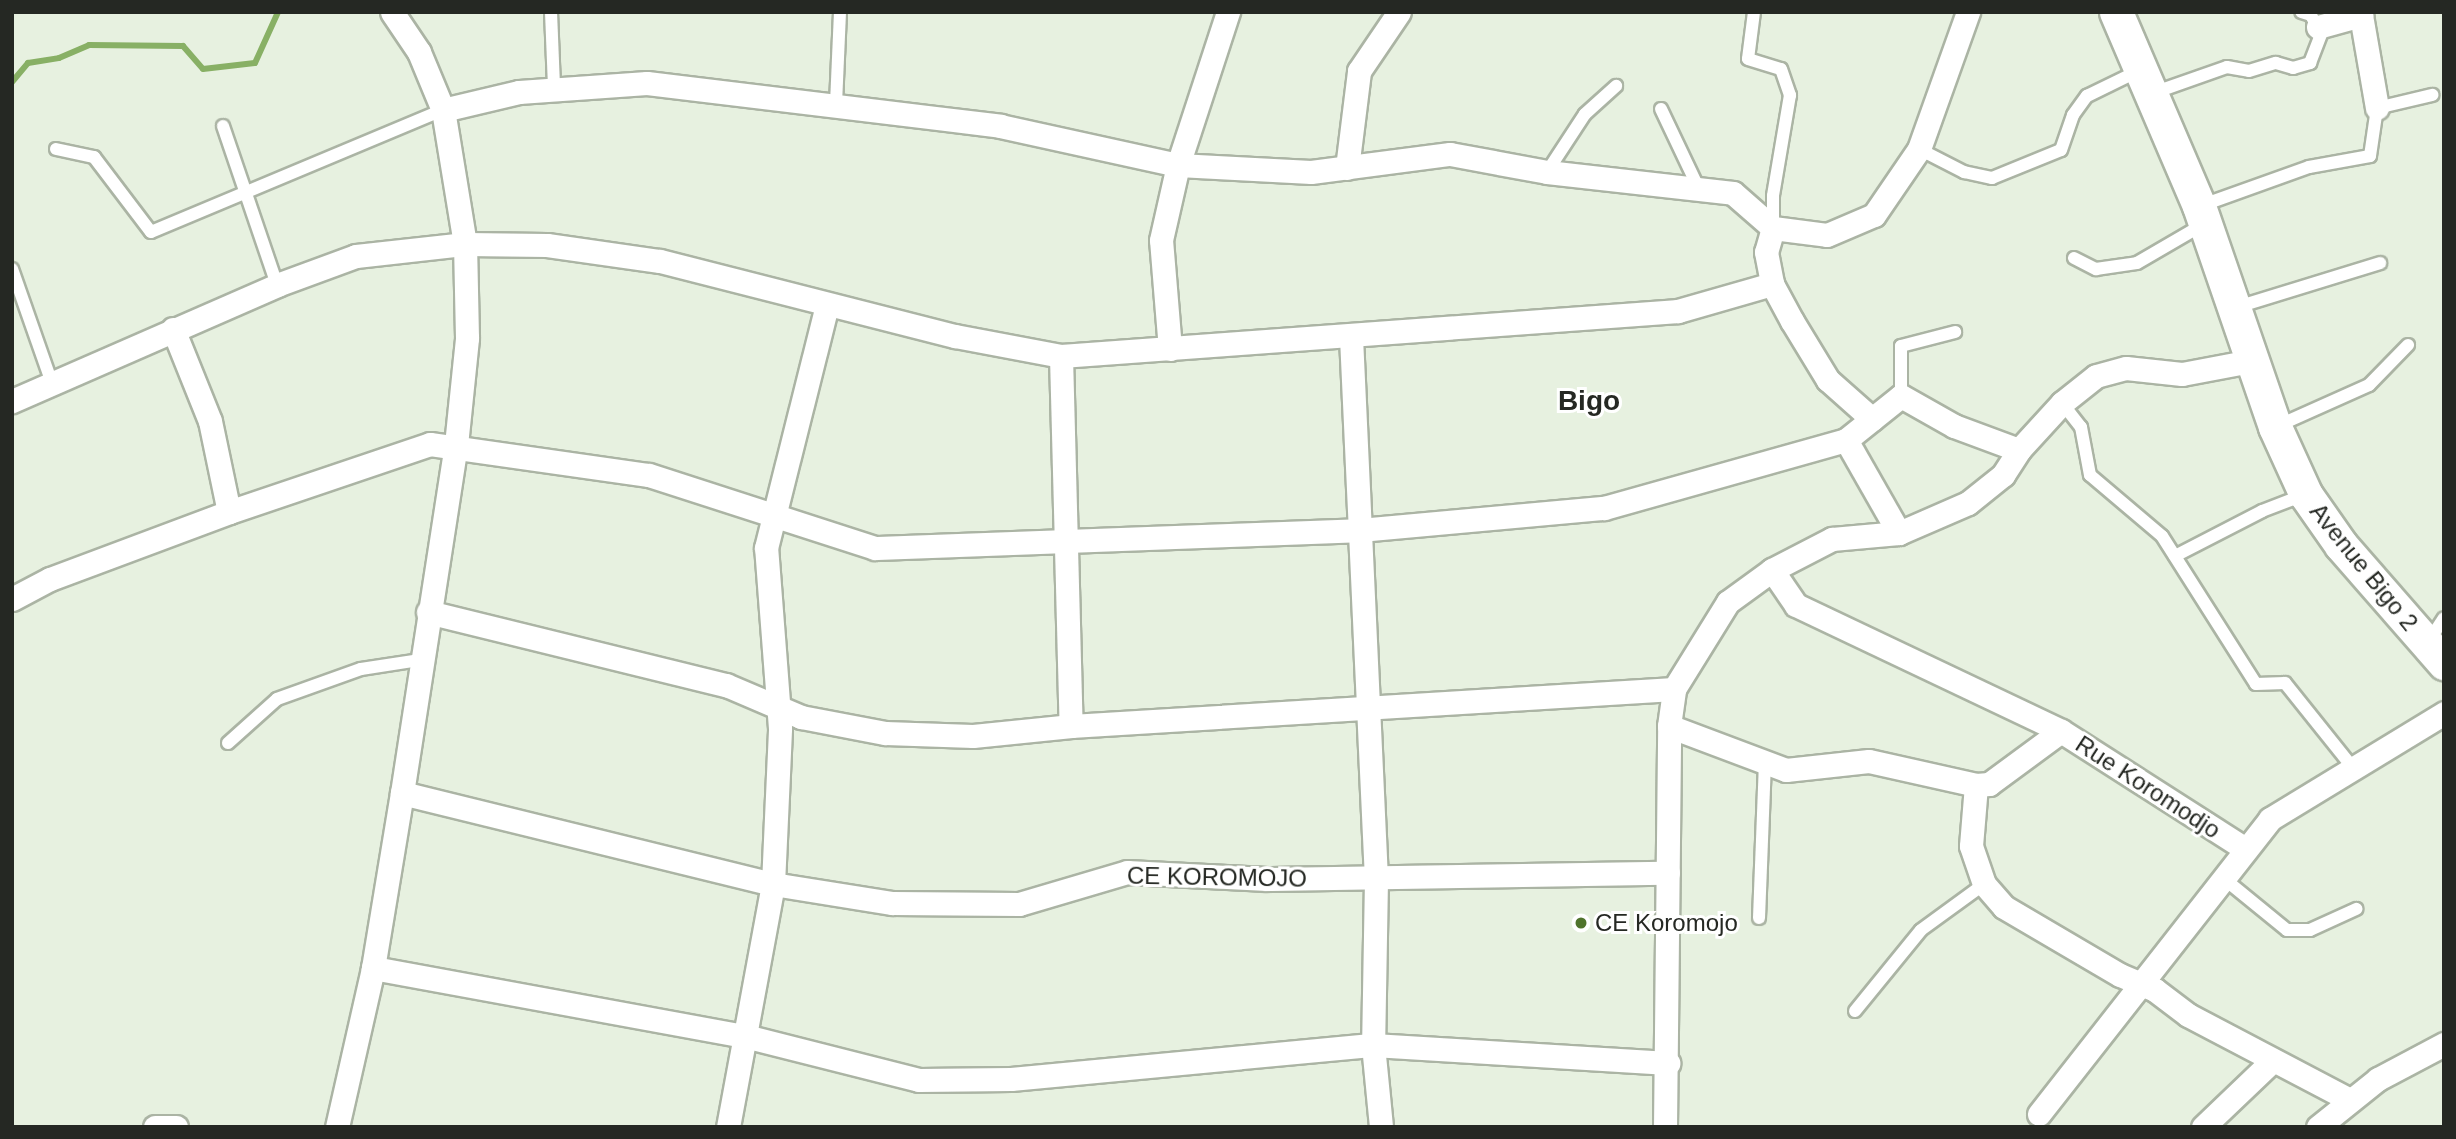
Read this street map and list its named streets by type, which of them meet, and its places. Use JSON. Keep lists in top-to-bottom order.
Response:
{
  "streets": {
    "street": ["Avenue Bigo 2", "Rue Koromodjo", "CE KOROMOJO"]
  },
  "districts": ["Bigo"],
  "places": ["CE Koromojo"]
}
